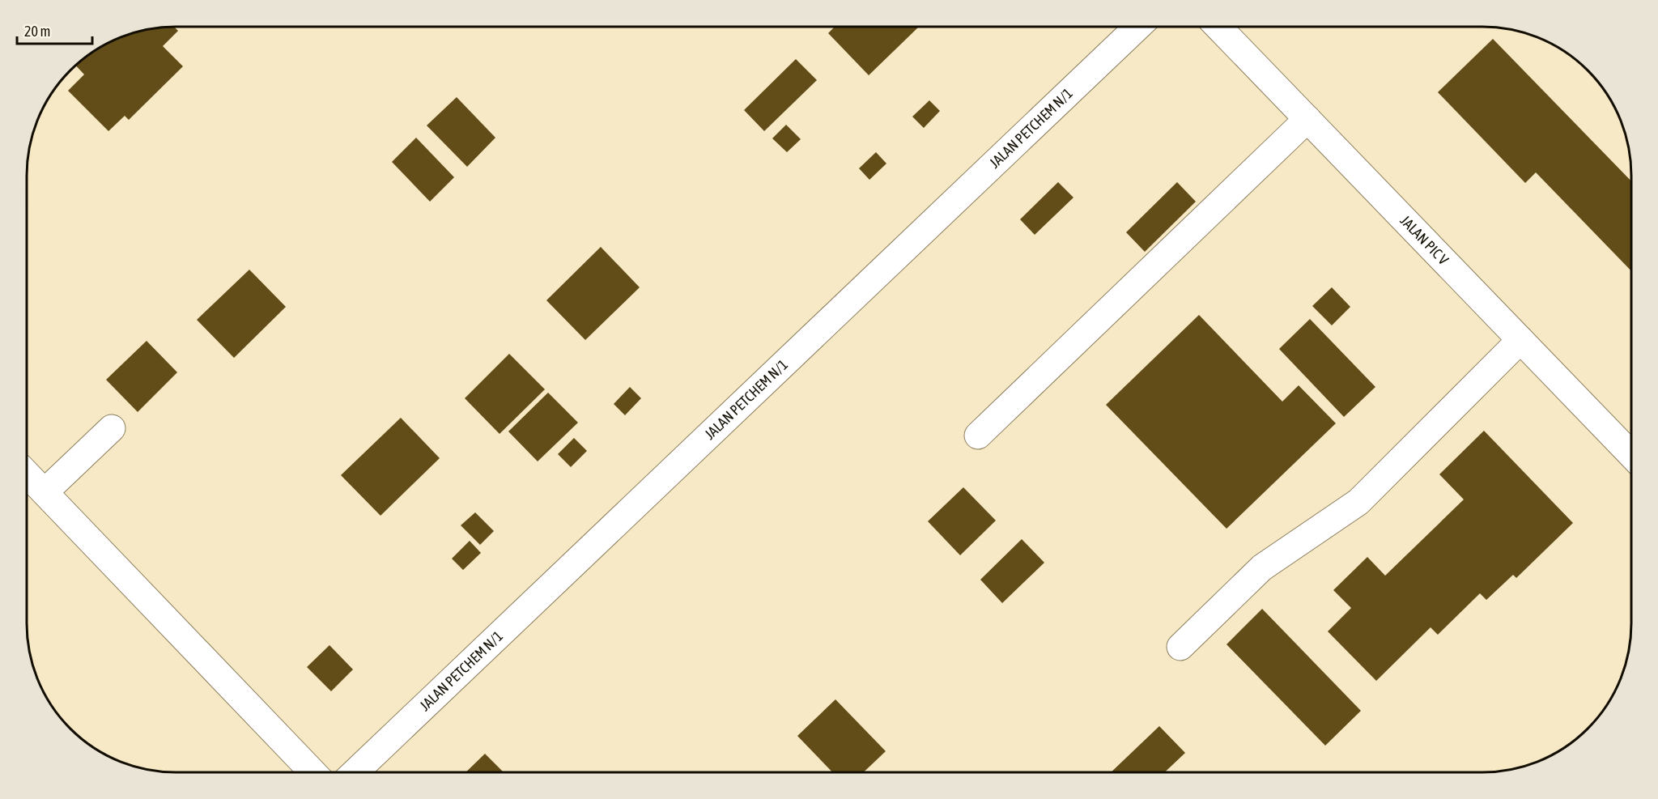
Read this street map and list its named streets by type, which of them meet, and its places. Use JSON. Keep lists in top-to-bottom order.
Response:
{
  "streets": {
    "street": ["JALAN PETCHEM N/1", "JALAN PIC V"]
  },
  "scale_bar": "20 m"
}
